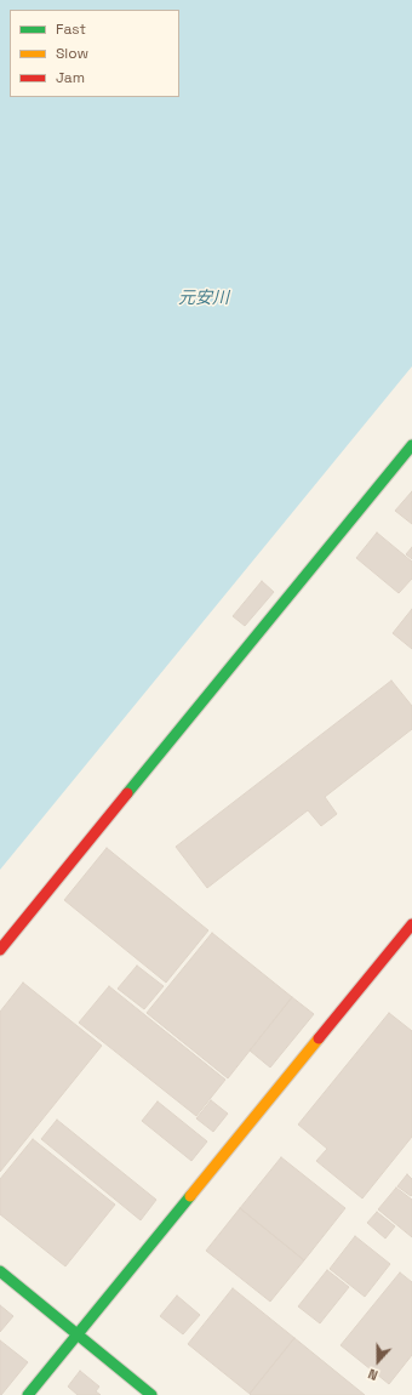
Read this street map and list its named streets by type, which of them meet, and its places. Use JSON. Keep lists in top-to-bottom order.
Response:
{
  "water": ["元安川"],
  "legend": ["Fast", "Slow", "Jam"],
  "north": "bottom"
}
